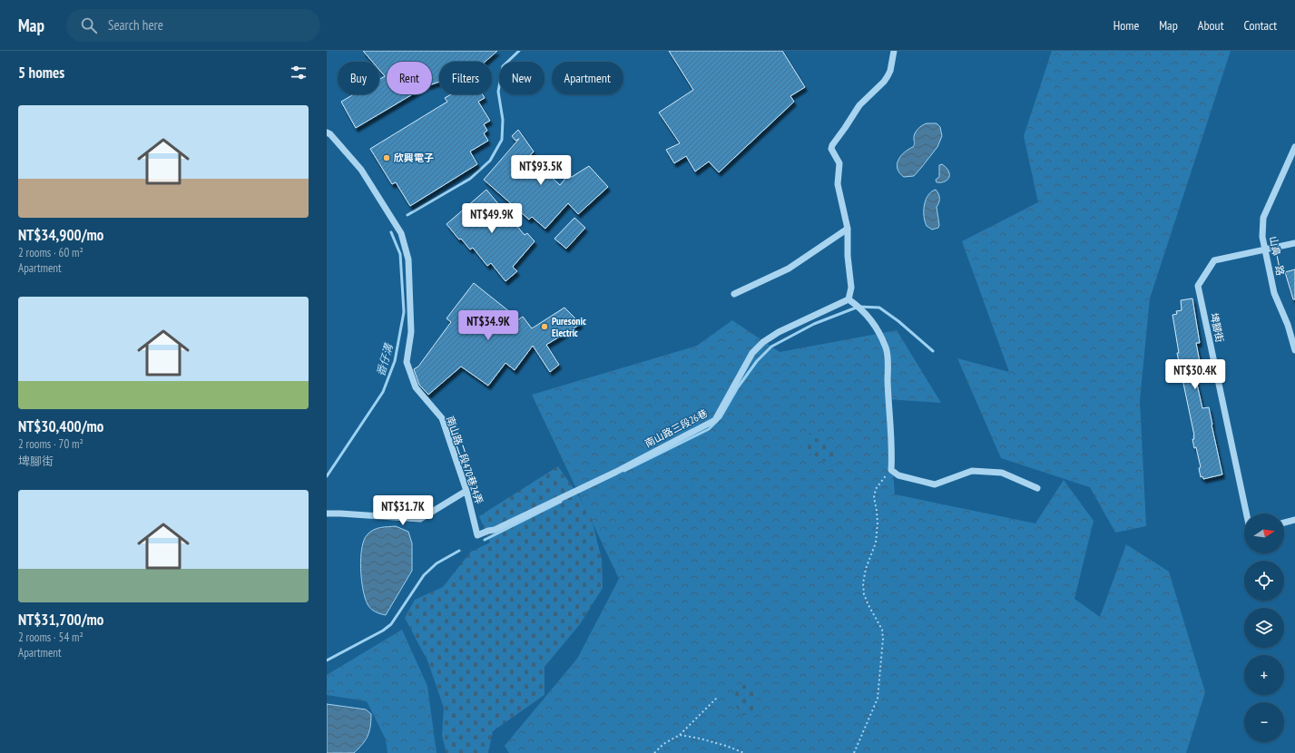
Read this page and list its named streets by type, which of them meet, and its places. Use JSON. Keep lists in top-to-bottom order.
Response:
{
  "streets": {
    "street": [
      "山鼻一路",
      "埤腳街",
      "南山路三段26巷",
      "南山路二段470巷24弄"
    ]
  },
  "crossings": [
    ["山鼻一路", "埤腳街"],
    ["南山路三段26巷", "南山路二段470巷24弄"]
  ],
  "water": ["番仔溝"],
  "places": ["欣興電子", "Puresonic Electric"],
  "north": "right",
  "page": {
    "header": "Map",
    "search": "Search here",
    "nav": [
      "Home",
      "Map",
      "About",
      "Contact"
    ],
    "heading": "5 homes",
    "chip": [
      "Buy",
      "Rent",
      "Filters",
      "New",
      "Apartment"
    ],
    "list": [
      {
        "name": "NT$34,900/mo",
        "note": "2 rooms · 60 m² · Apartment"
      },
      {
        "name": "NT$30,400/mo",
        "note": "2 rooms · 70 m² · 埤腳街"
      },
      {
        "name": "NT$31,700/mo",
        "note": "2 rooms · 54 m² · Apartment"
      }
    ],
    "price": [
      "NT$93.5K",
      "NT$49.9K",
      "NT$34.9K",
      "NT$30.4K",
      "NT$31.7K"
    ],
    "map_buttons": ["+", "−"]
  }
}
